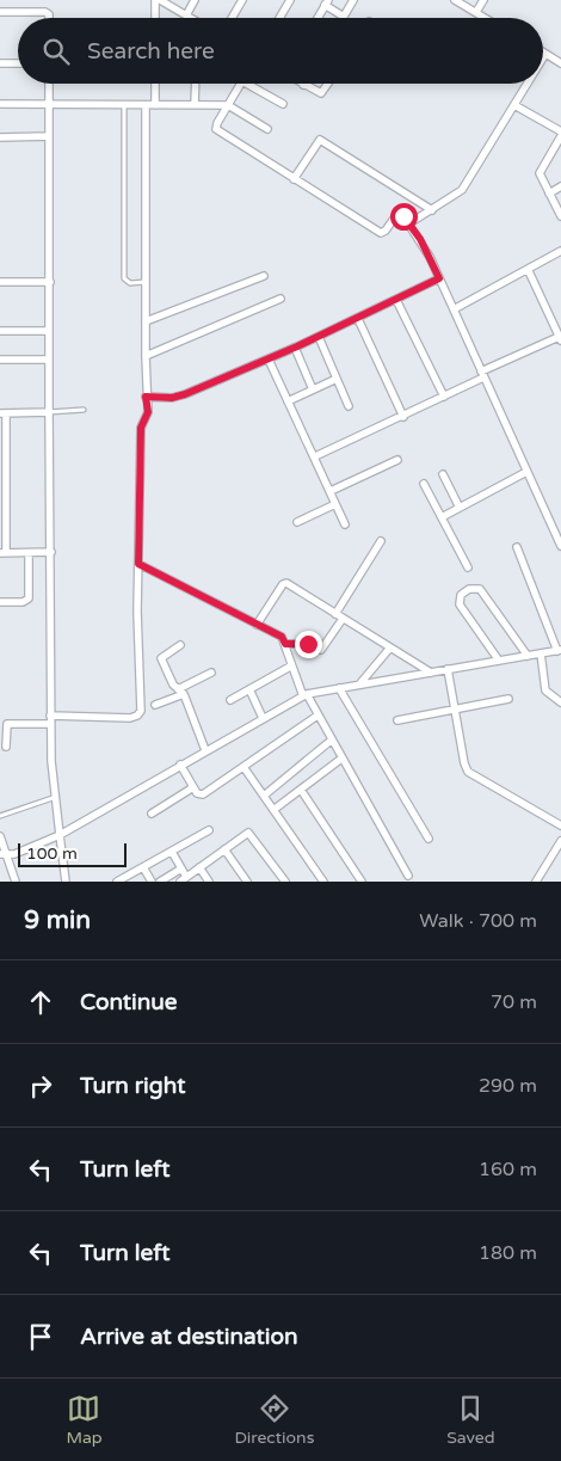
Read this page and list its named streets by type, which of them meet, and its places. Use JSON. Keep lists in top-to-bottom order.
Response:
{
  "scale_bar": "100 m",
  "page": {
    "search": "Search here",
    "scale": "100 m",
    "heading": ["9 min", "Walk · 700 m"],
    "list": [
      ["Continue", "70 m"],
      ["Turn right", "290 m"],
      ["Turn left", "160 m"],
      ["Turn left", "180 m"],
      "Arrive at destination"
    ],
    "nav": ["Map", "Directions", "Saved"]
  }
}
